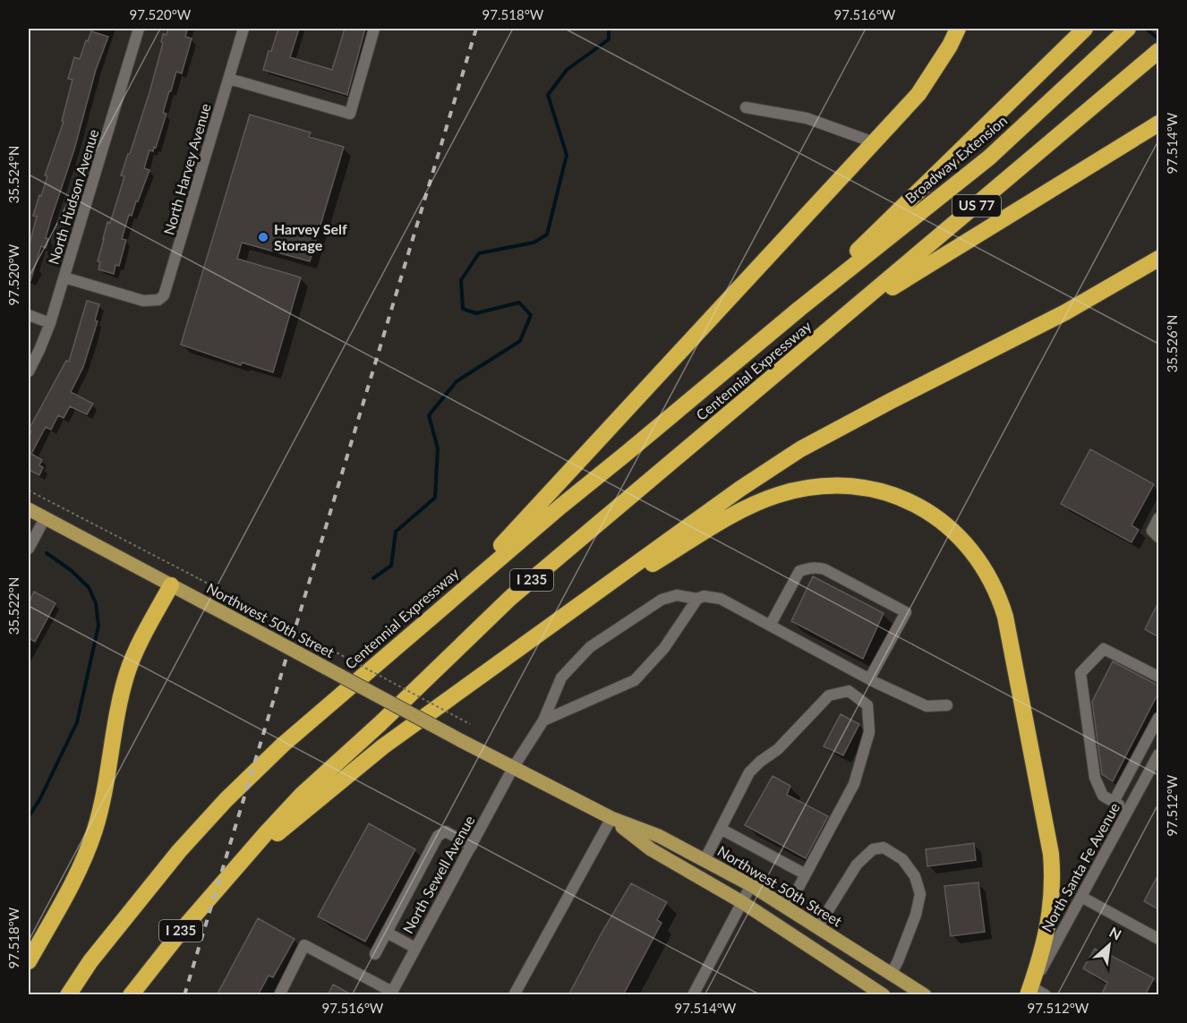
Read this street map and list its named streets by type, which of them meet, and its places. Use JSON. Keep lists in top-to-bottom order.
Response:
{
  "streets": {
    "highway": [
      "Broadway Extension",
      "US 77",
      "Centennial Expressway",
      "I 235"
    ],
    "main road": ["Northwest 50th Street"],
    "street": [
      "North Harvey Avenue",
      "North Hudson Avenue",
      "North Santa Fe Avenue",
      "North Sewell Avenue"
    ]
  },
  "crossings": [
    ["Broadway Extension", "Centennial Expressway"],
    ["North Harvey Avenue", "North Hudson Avenue"],
    ["US 77", "Centennial Expressway"],
    ["Northwest 50th Street", "North Sewell Avenue"]
  ],
  "places": ["Harvey Self Storage"],
  "north": "top right",
  "coordinates": [
    "97.520°W",
    "97.518°W",
    "97.516°W",
    "97.514°W",
    "35.524°N",
    "35.526°N",
    "35.522°N",
    "97.512°W"
  ]
}
